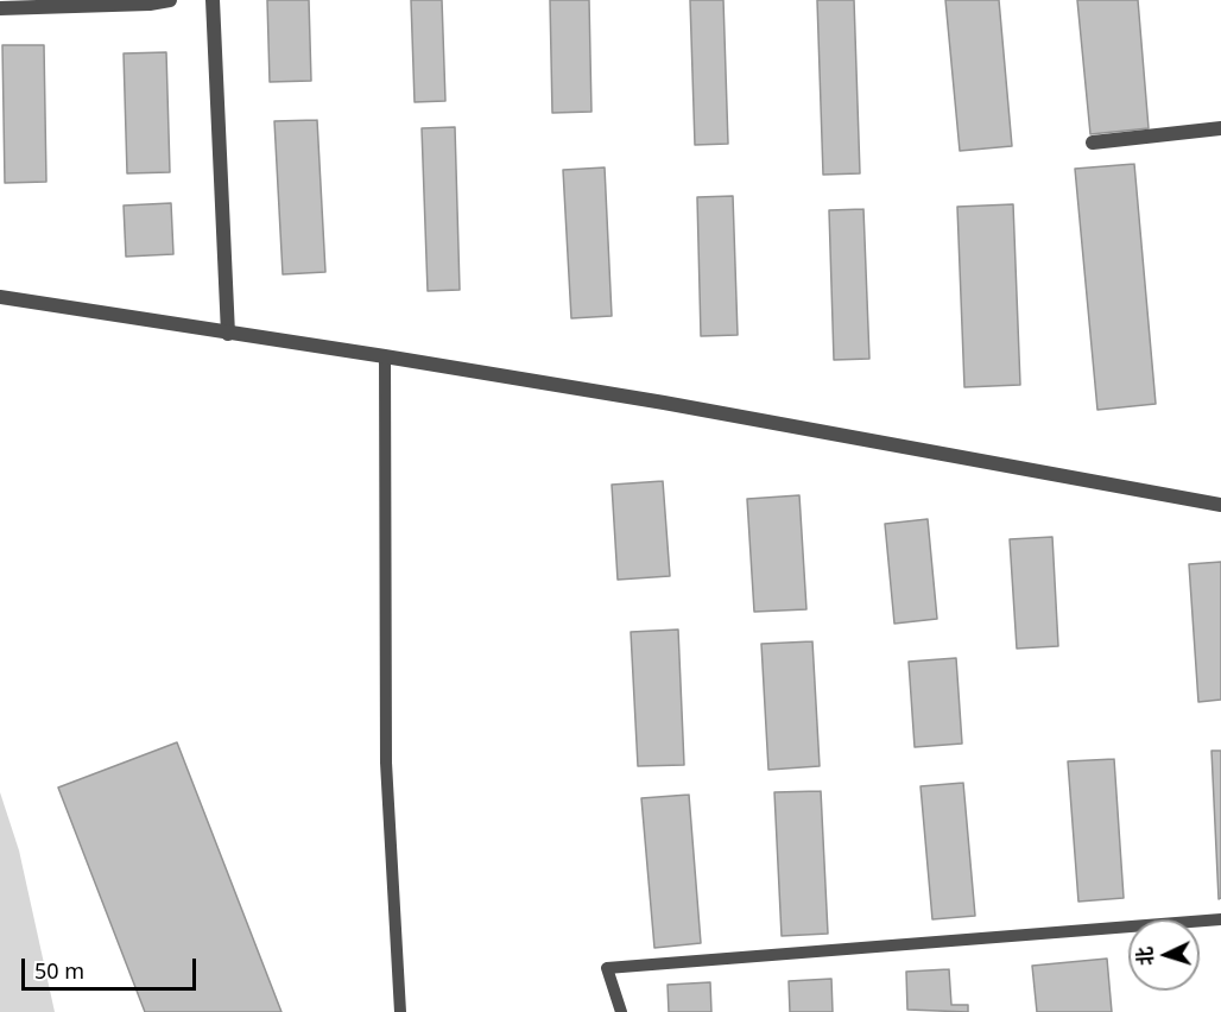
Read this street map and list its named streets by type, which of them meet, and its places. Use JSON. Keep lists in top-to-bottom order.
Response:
{
  "scale_bar": "50 m",
  "north": "left"
}
